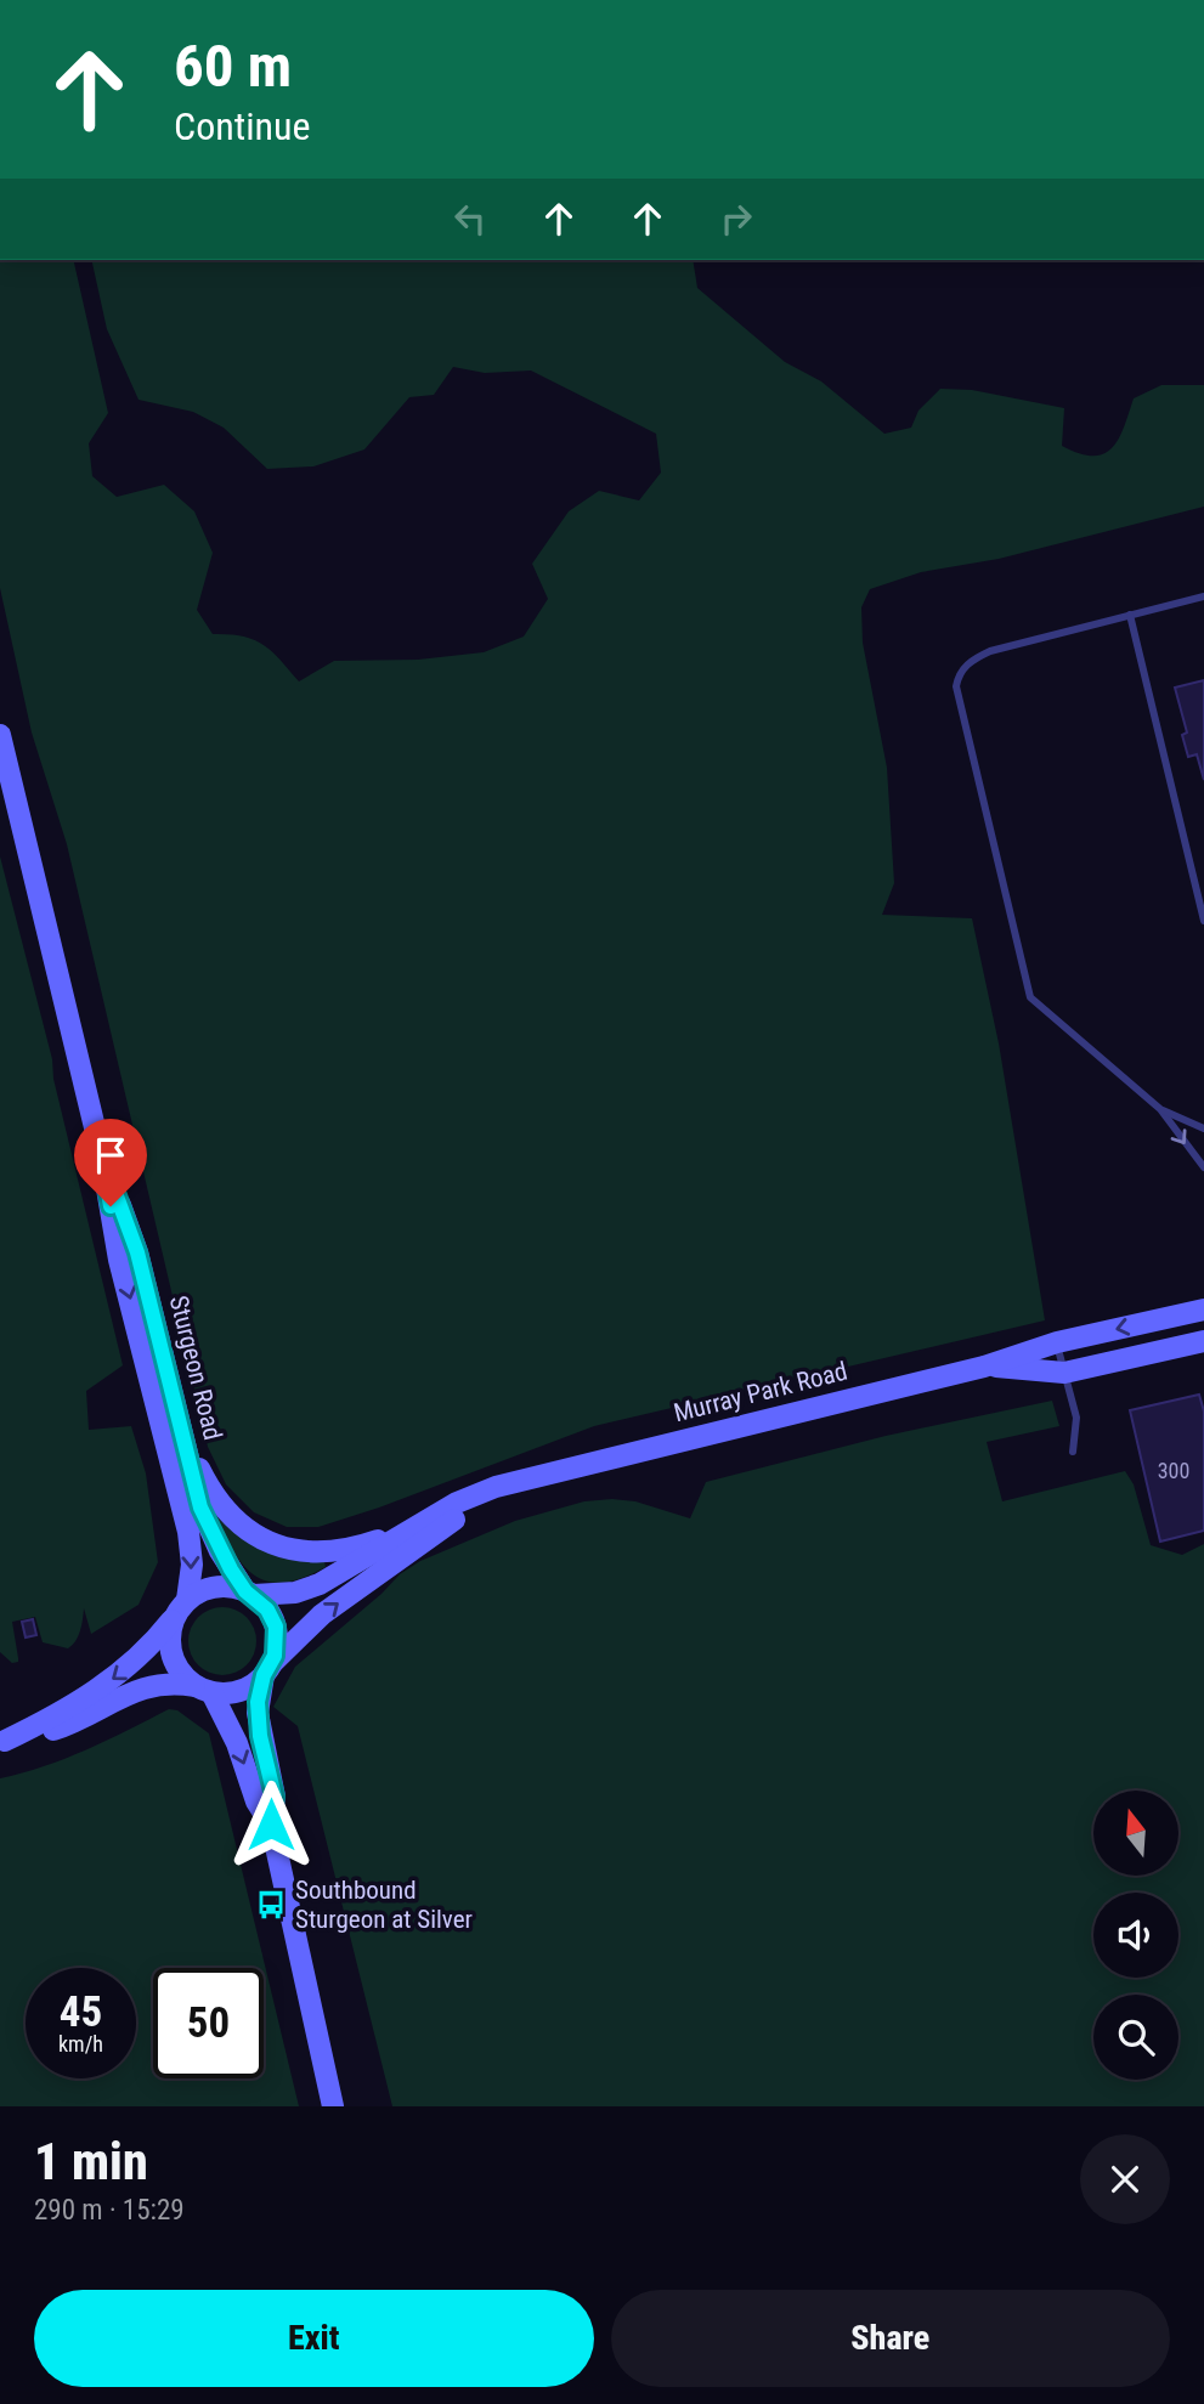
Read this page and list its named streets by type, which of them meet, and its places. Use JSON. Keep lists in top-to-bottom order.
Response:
{
  "streets": {
    "main road": ["Sturgeon Road", "Murray Park Road"]
  },
  "crossings": [
    ["Sturgeon Road", "Murray Park Road"]
  ],
  "places": {
    "bus stop": ["Southbound Sturgeon at Silver"]
  },
  "house_numbers": ["300"],
  "north": "top",
  "page": {
    "turn": ["60 m", "Continue"],
    "speed": "45 km/h",
    "limit": "50",
    "heading": ["1 min", "290 m · 15:29"],
    "buttons": ["Exit", "Share"]
  }
}
